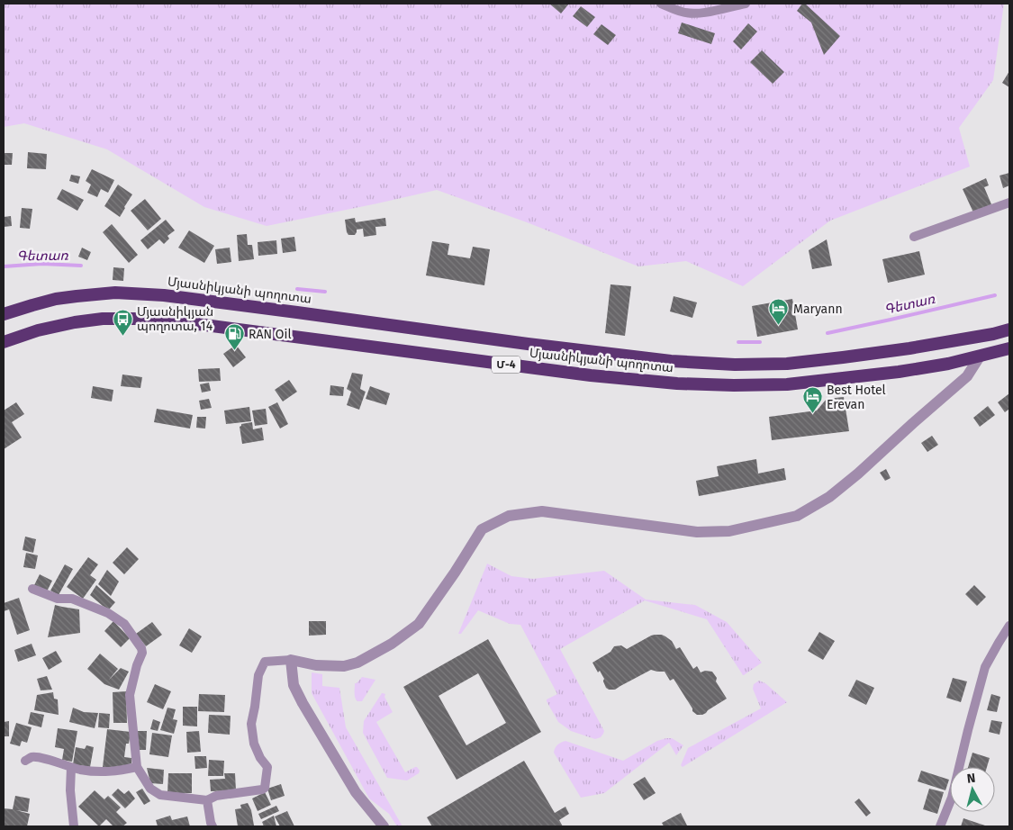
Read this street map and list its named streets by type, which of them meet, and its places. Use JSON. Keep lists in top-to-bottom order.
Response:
{
  "streets": {
    "highway": ["Մյասնիկյանի պողոտա", "Մ-4"]
  },
  "water": ["Գետառ"],
  "places": {
    "hotel": ["Maryann", "Best Hotel Erevan"],
    "bus stop": ["Մյասնիկյան պողոտա, 14"],
    "fuel station": ["RAN Oil"]
  },
  "north": "top"
}
